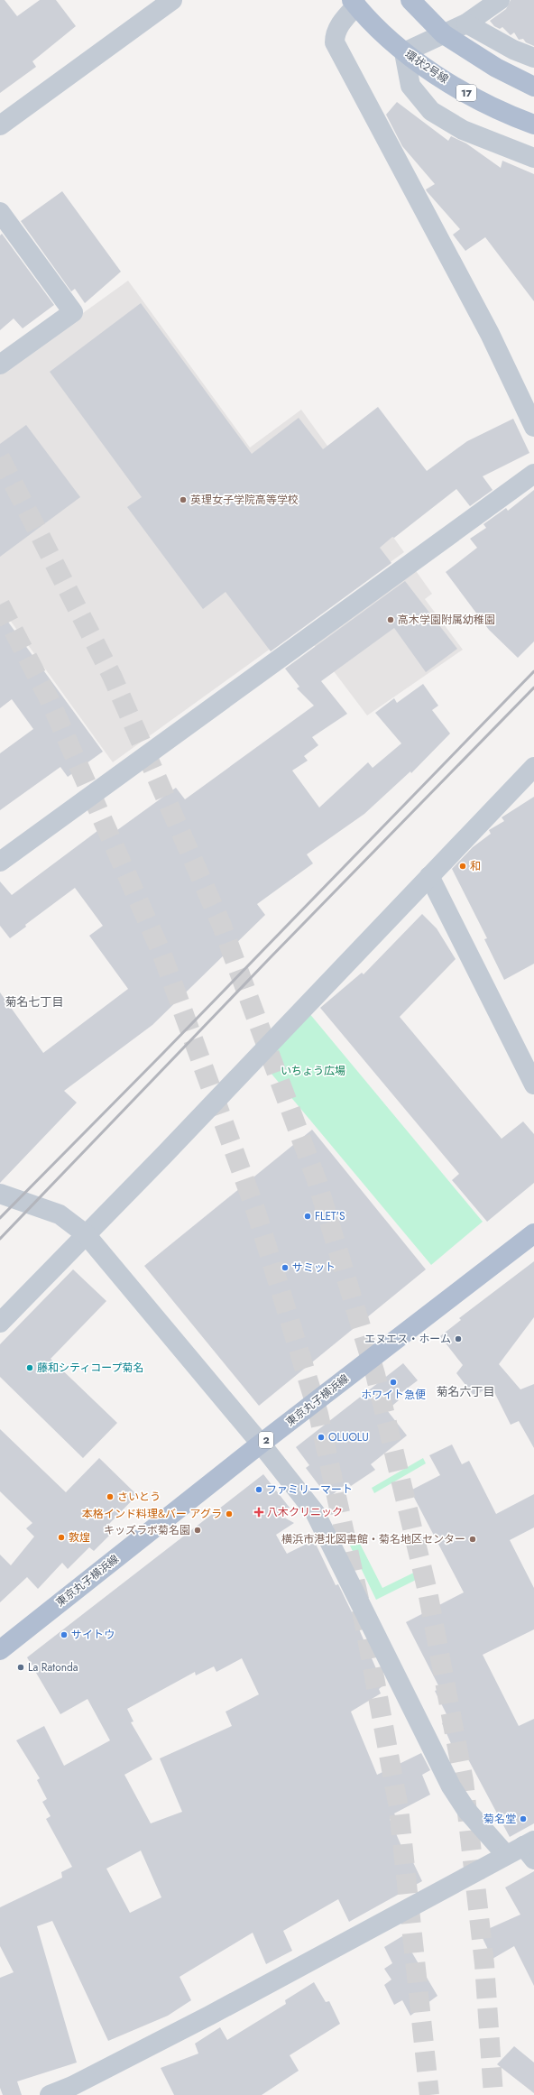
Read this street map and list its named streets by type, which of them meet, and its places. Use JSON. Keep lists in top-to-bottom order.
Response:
{
  "streets": {
    "main road": [
      "環状2号線",
      "17",
      "東京丸子横浜線",
      "2"
    ]
  },
  "districts": ["菊名七丁目", "菊名六丁目"],
  "parks": ["いちょう広場"],
  "places": {
    "other": [
      "英理女子学院高等学校",
      "高木学園附属幼稚園",
      "和",
      "FLET'S",
      "サミット",
      "エヌエス・ホーム",
      "藤和シティコープ菊名",
      "ホワイト急便",
      "OLUOLU",
      "ファミリーマート",
      "さいとう",
      "本格インド料理&バー アグラ",
      "キッズラボ菊名園",
      "敦煌",
      "横浜市港北図書館・菊名地区センター",
      "サイトウ",
      "La Ratonda",
      "菊名堂"
    ],
    "health": ["八木クリニック"]
  }
}
